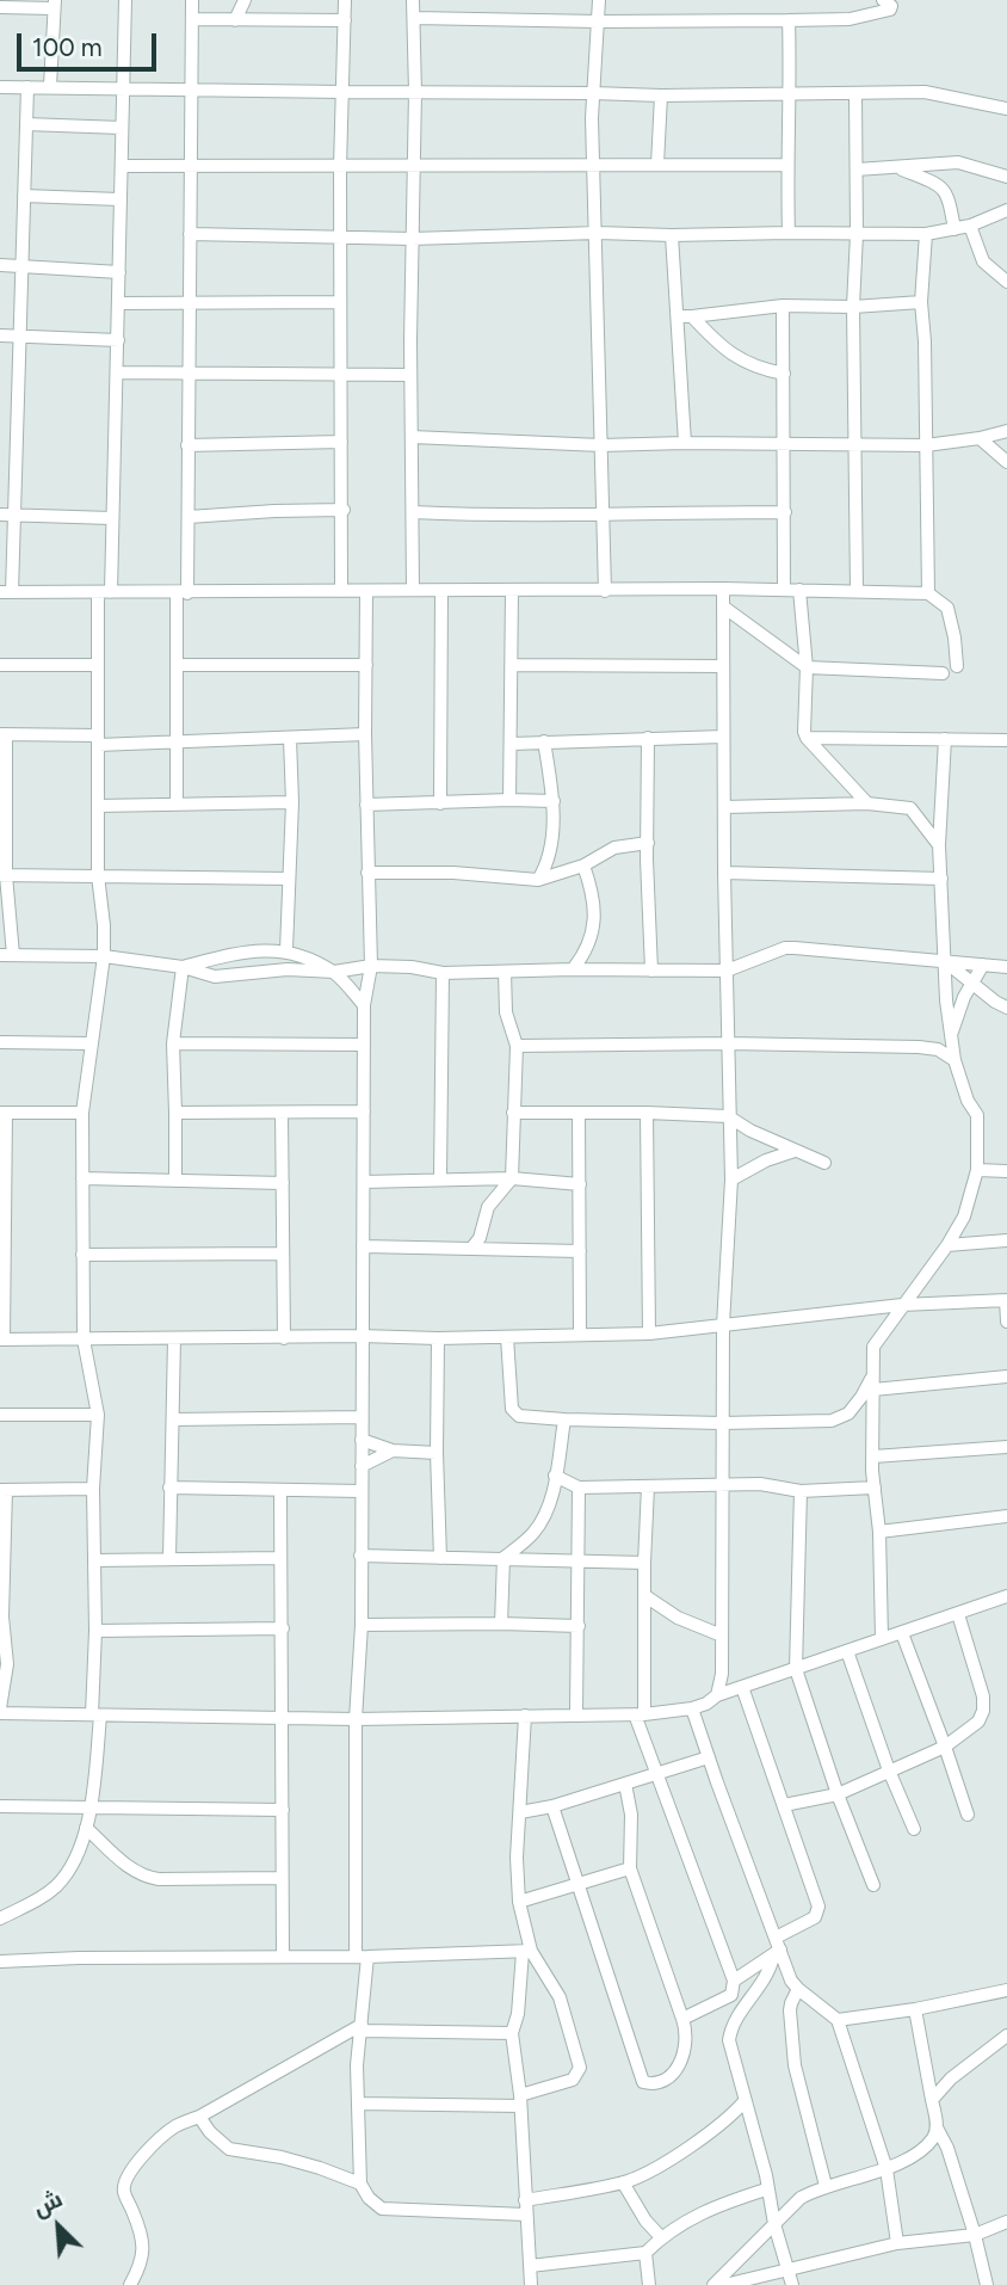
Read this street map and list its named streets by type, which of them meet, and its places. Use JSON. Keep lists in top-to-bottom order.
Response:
{
  "scale_bar": "100 m",
  "north": "top left"
}
